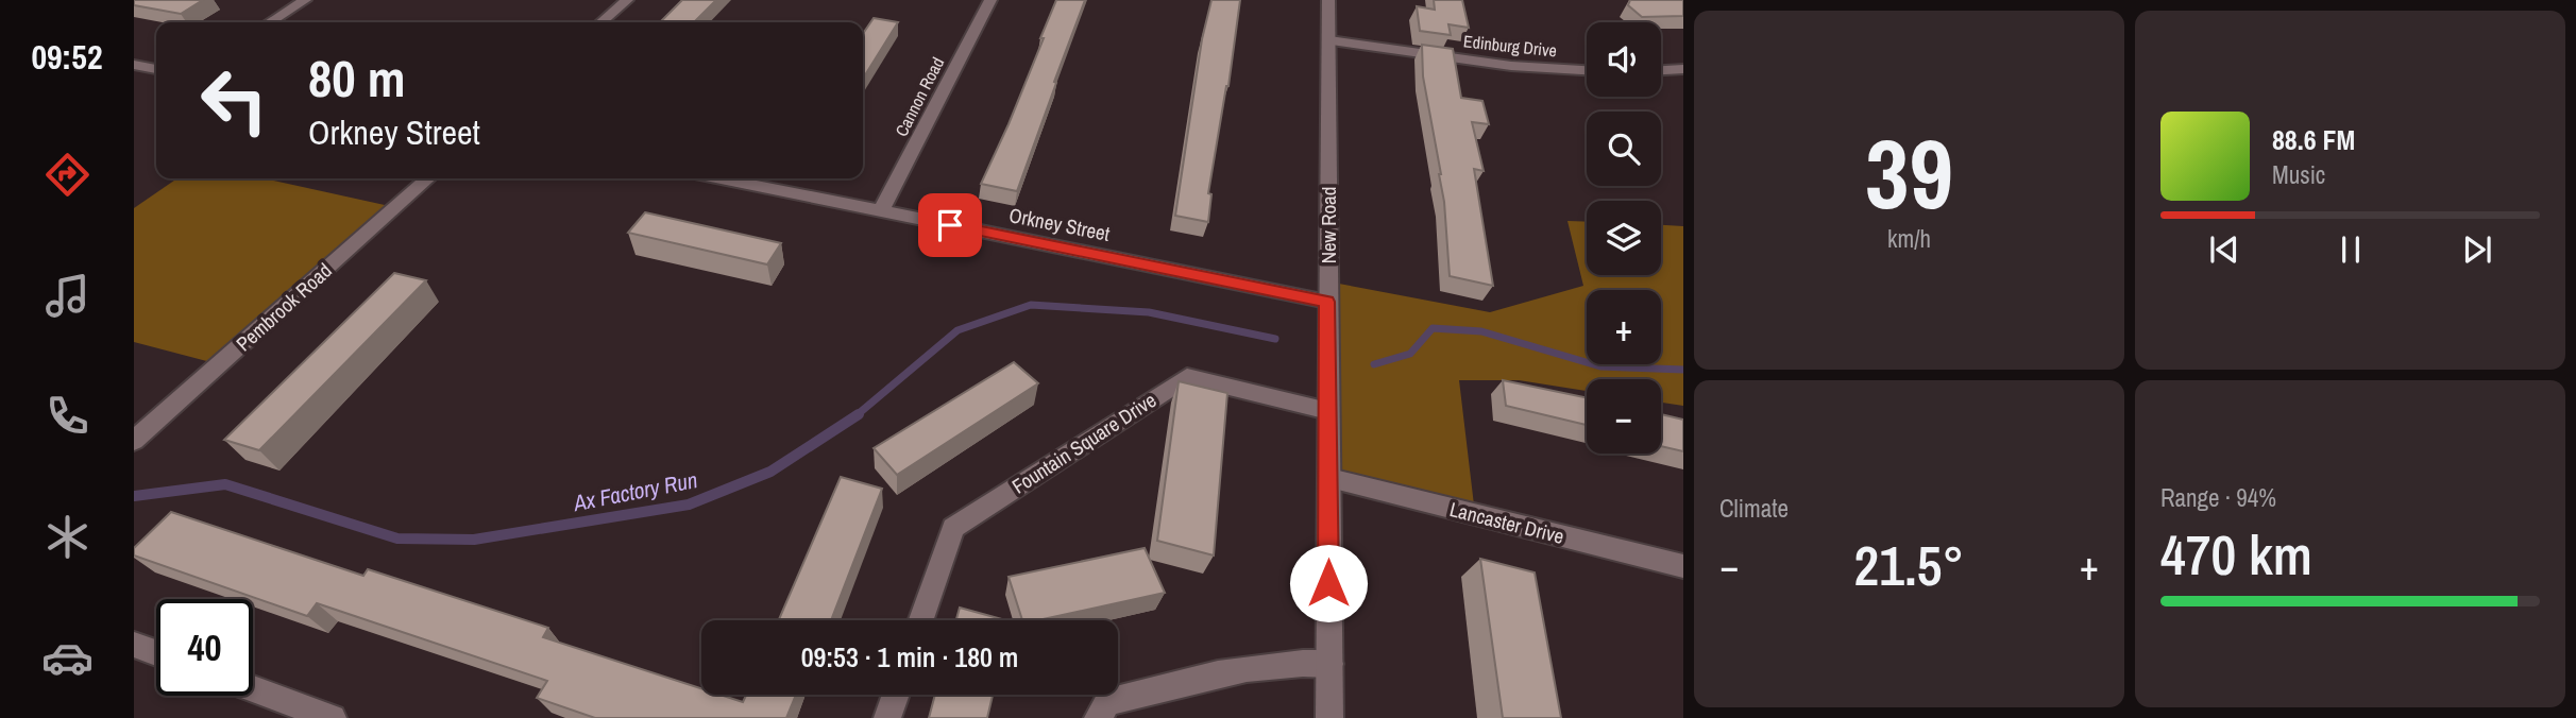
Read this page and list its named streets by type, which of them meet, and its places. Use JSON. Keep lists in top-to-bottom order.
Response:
{
  "streets": {
    "street": [
      "Edinburg Drive",
      "Cannon Road",
      "Orkney Street",
      "New Road",
      "Pembrook Road",
      "Fountain Square Drive",
      "Lancaster Drive"
    ]
  },
  "crossings": [
    ["Edinburg Drive", "New Road"],
    ["Cannon Road", "Orkney Street"],
    ["Orkney Street", "New Road"],
    ["New Road", "Fountain Square Drive"],
    ["New Road", "Lancaster Drive"]
  ],
  "water": ["Ax Factory Run"],
  "page": {
    "tabs": "09:52",
    "tile": [
      ["39", "km/h"],
      "Climate",
      ["Range · 94%", "470 km"]
    ],
    "map_buttons": ["+", "−"],
    "turn": ["80 m", "Orkney Street"],
    "song": ["88.6 FM", "Music"],
    "heat": ["−", "21.5°", "+"],
    "limit": "40",
    "trip": "09:53 · 1 min · 180 m"
  }
}
